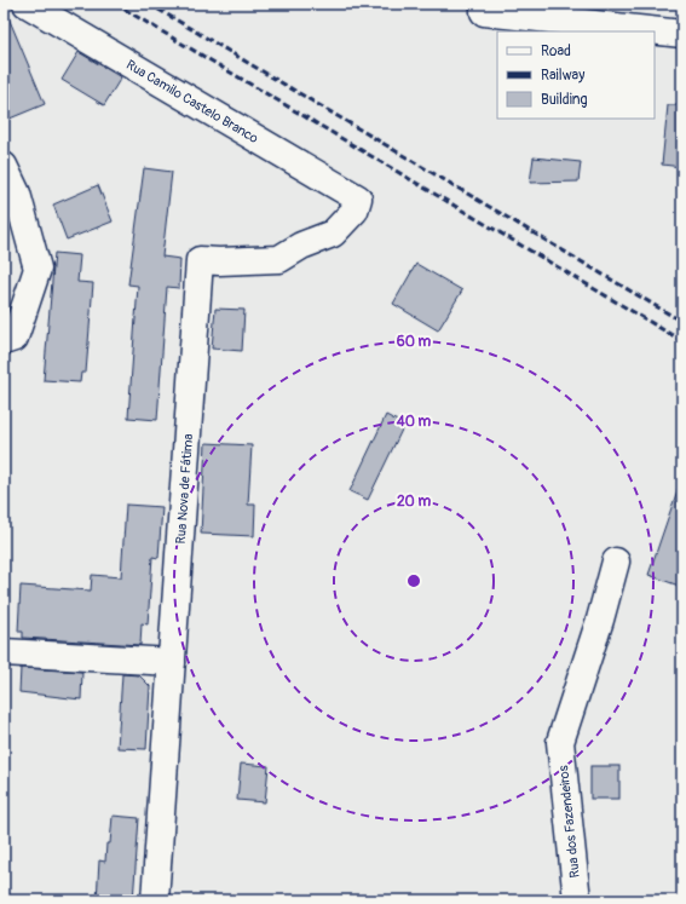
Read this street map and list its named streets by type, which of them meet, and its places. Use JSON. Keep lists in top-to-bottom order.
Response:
{
  "streets": {
    "street": ["Rua Camilo Castelo Branco", "Rua Nova de Fátima", "Rua dos Fazendeiros"]
  },
  "crossings": [
    ["Rua Camilo Castelo Branco", "Rua Nova de Fátima"]
  ],
  "legend": ["Road", "Railway", "Building"],
  "rings": ["60 m", "40 m", "20 m"]
}
